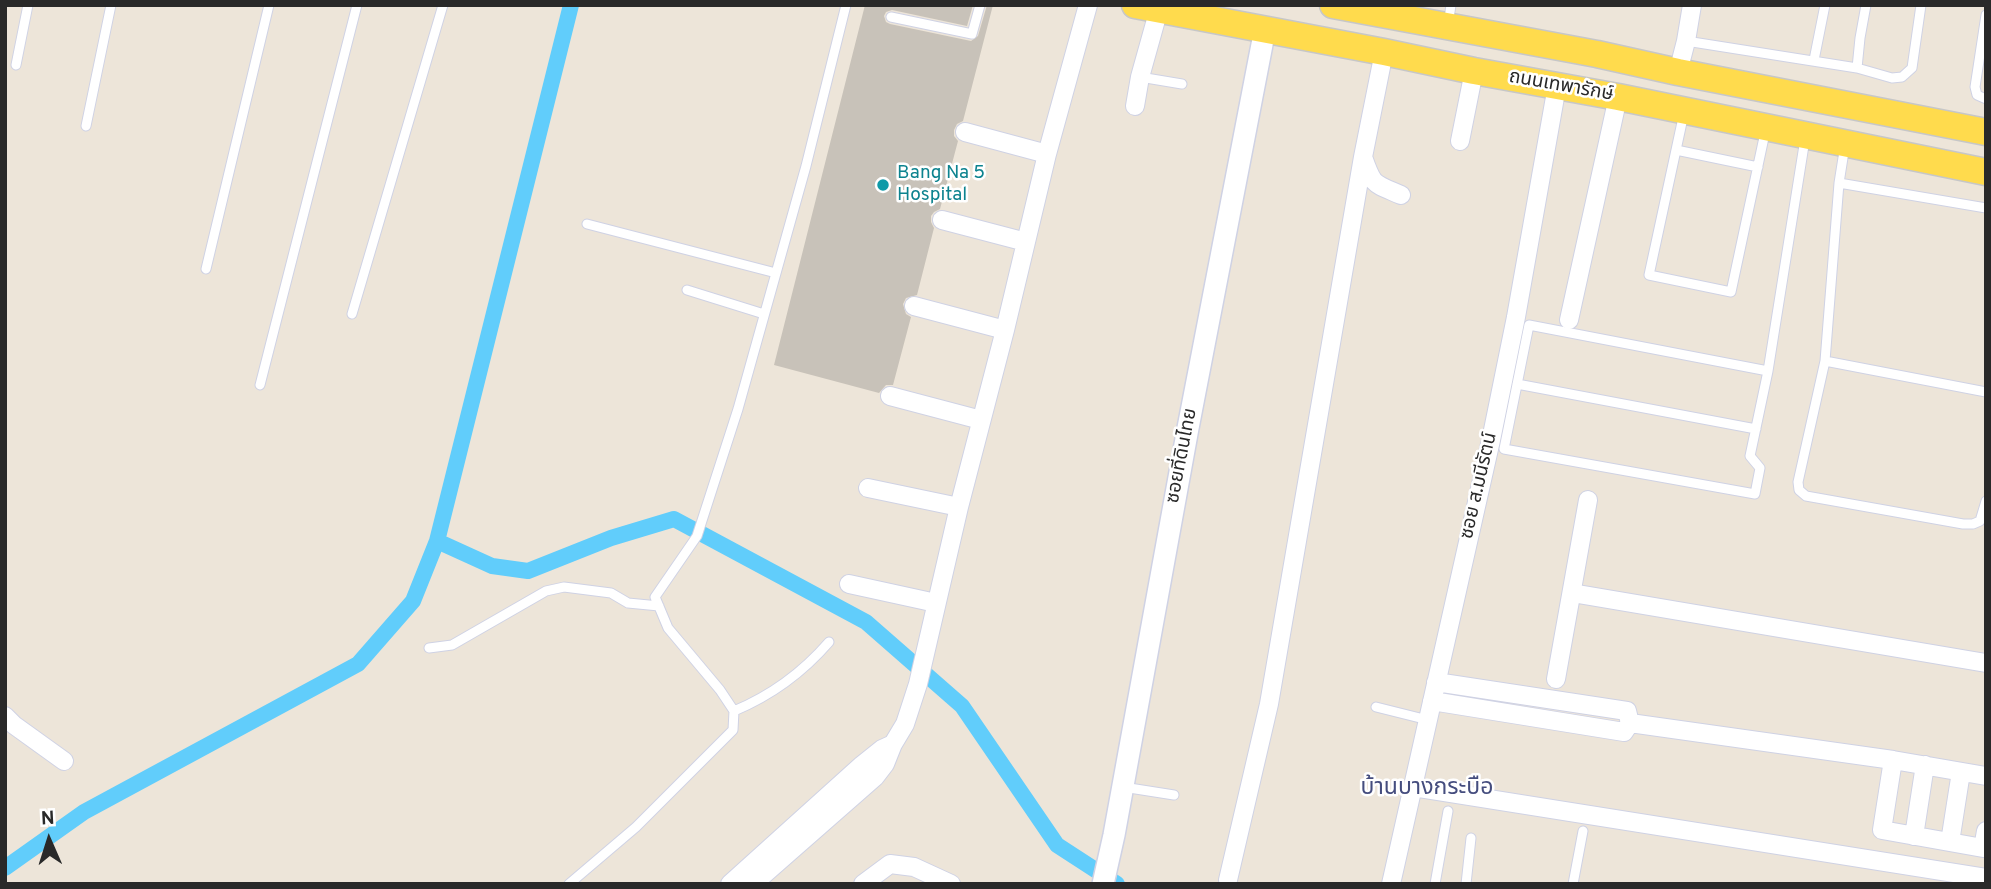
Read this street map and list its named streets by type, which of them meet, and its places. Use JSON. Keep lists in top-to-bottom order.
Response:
{
  "streets": {
    "main road": ["ถนนเทพารักษ์"],
    "street": ["ซอยที่ดินไทย", "ซอย ส.มนีรัตน์"]
  },
  "crossings": [
    ["ถนนเทพารักษ์", "ซอยที่ดินไทย"],
    ["ถนนเทพารักษ์", "ซอย ส.มนีรัตน์"]
  ],
  "districts": ["บ้านบางกระบือ"],
  "places": ["Bang Na 5 Hospital"],
  "north": "top"
}
